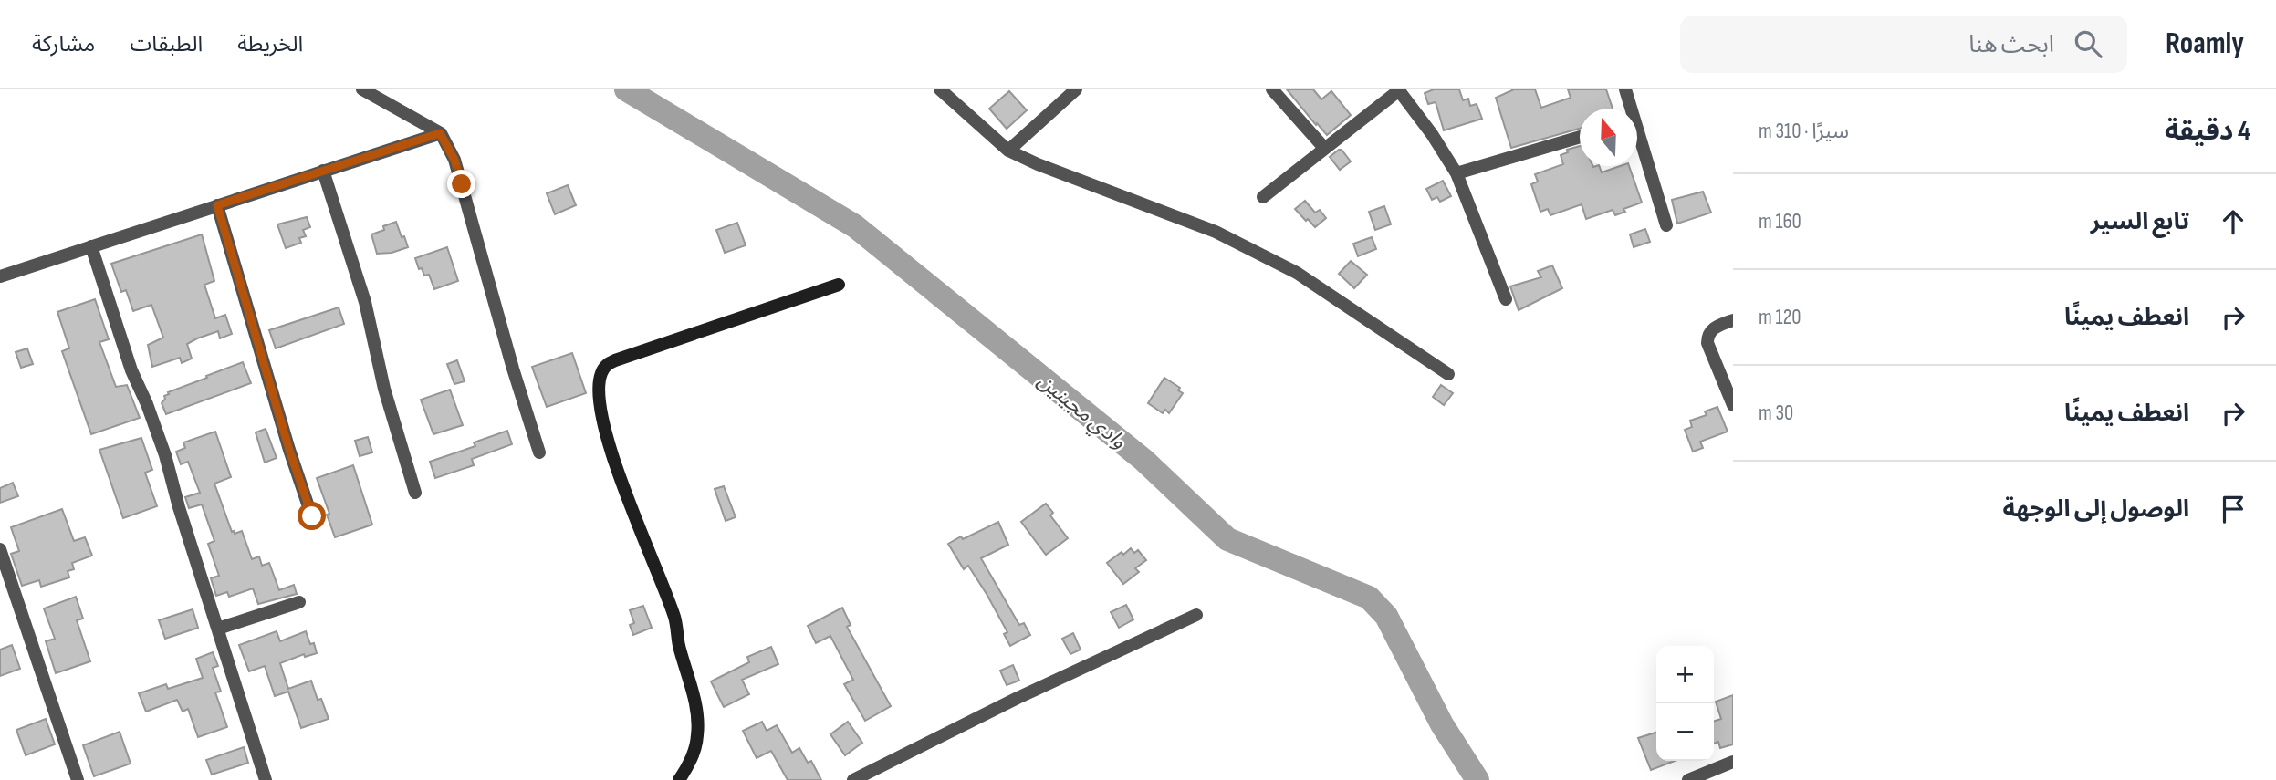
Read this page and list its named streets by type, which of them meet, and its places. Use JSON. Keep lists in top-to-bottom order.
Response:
{
  "water": ["وادي مجينين"],
  "north": "top",
  "page": {
    "header": "Roamly",
    "search": "ابحث هنا",
    "nav": ["الخريطة", "الطبقات", "مشاركة"],
    "heading": ["4 دقيقة", "سيرًا · 310 m"],
    "list": [
      ["تابع السير", "160 m"],
      ["انعطف يمينًا", "120 m"],
      ["انعطف يمينًا", "30 m"],
      "الوصول إلى الوجهة"
    ],
    "map_buttons": ["+", "−"]
  }
}
